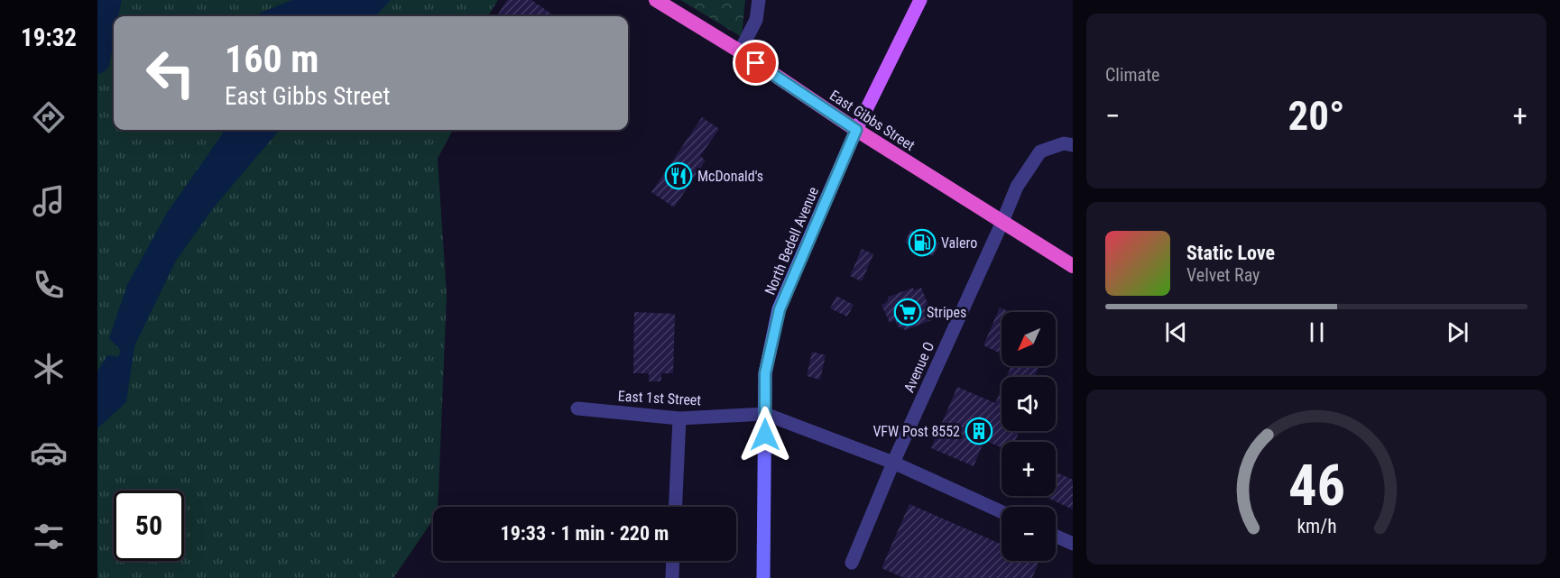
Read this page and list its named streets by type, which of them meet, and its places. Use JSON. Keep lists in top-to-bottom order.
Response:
{
  "streets": {
    "highway": ["East Gibbs Street"],
    "main road": ["North Bedell Avenue"],
    "street": ["Avenue O", "East 1st Street"]
  },
  "crossings": [
    ["East Gibbs Street", "North Bedell Avenue"],
    ["East Gibbs Street", "Avenue O"],
    ["North Bedell Avenue", "East 1st Street"],
    ["Avenue O", "East 1st Street"]
  ],
  "places": {
    "restaurant": ["McDonald's"],
    "fuel station": ["Valero"],
    "supermarket": ["Stripes"],
    "building": ["VFW Post 8552"]
  },
  "north": "bottom left",
  "page": {
    "tabs": "19:32",
    "tile": "Climate",
    "turn": ["160 m", "East Gibbs Street"],
    "heat": ["−", "20°", "+"],
    "song": ["Static Love", "Velvet Ray"],
    "map_buttons": ["+", "−"],
    "limit": "50",
    "trip": "19:33 · 1 min · 220 m",
    "gauge": ["46", "km/h"]
  }
}
